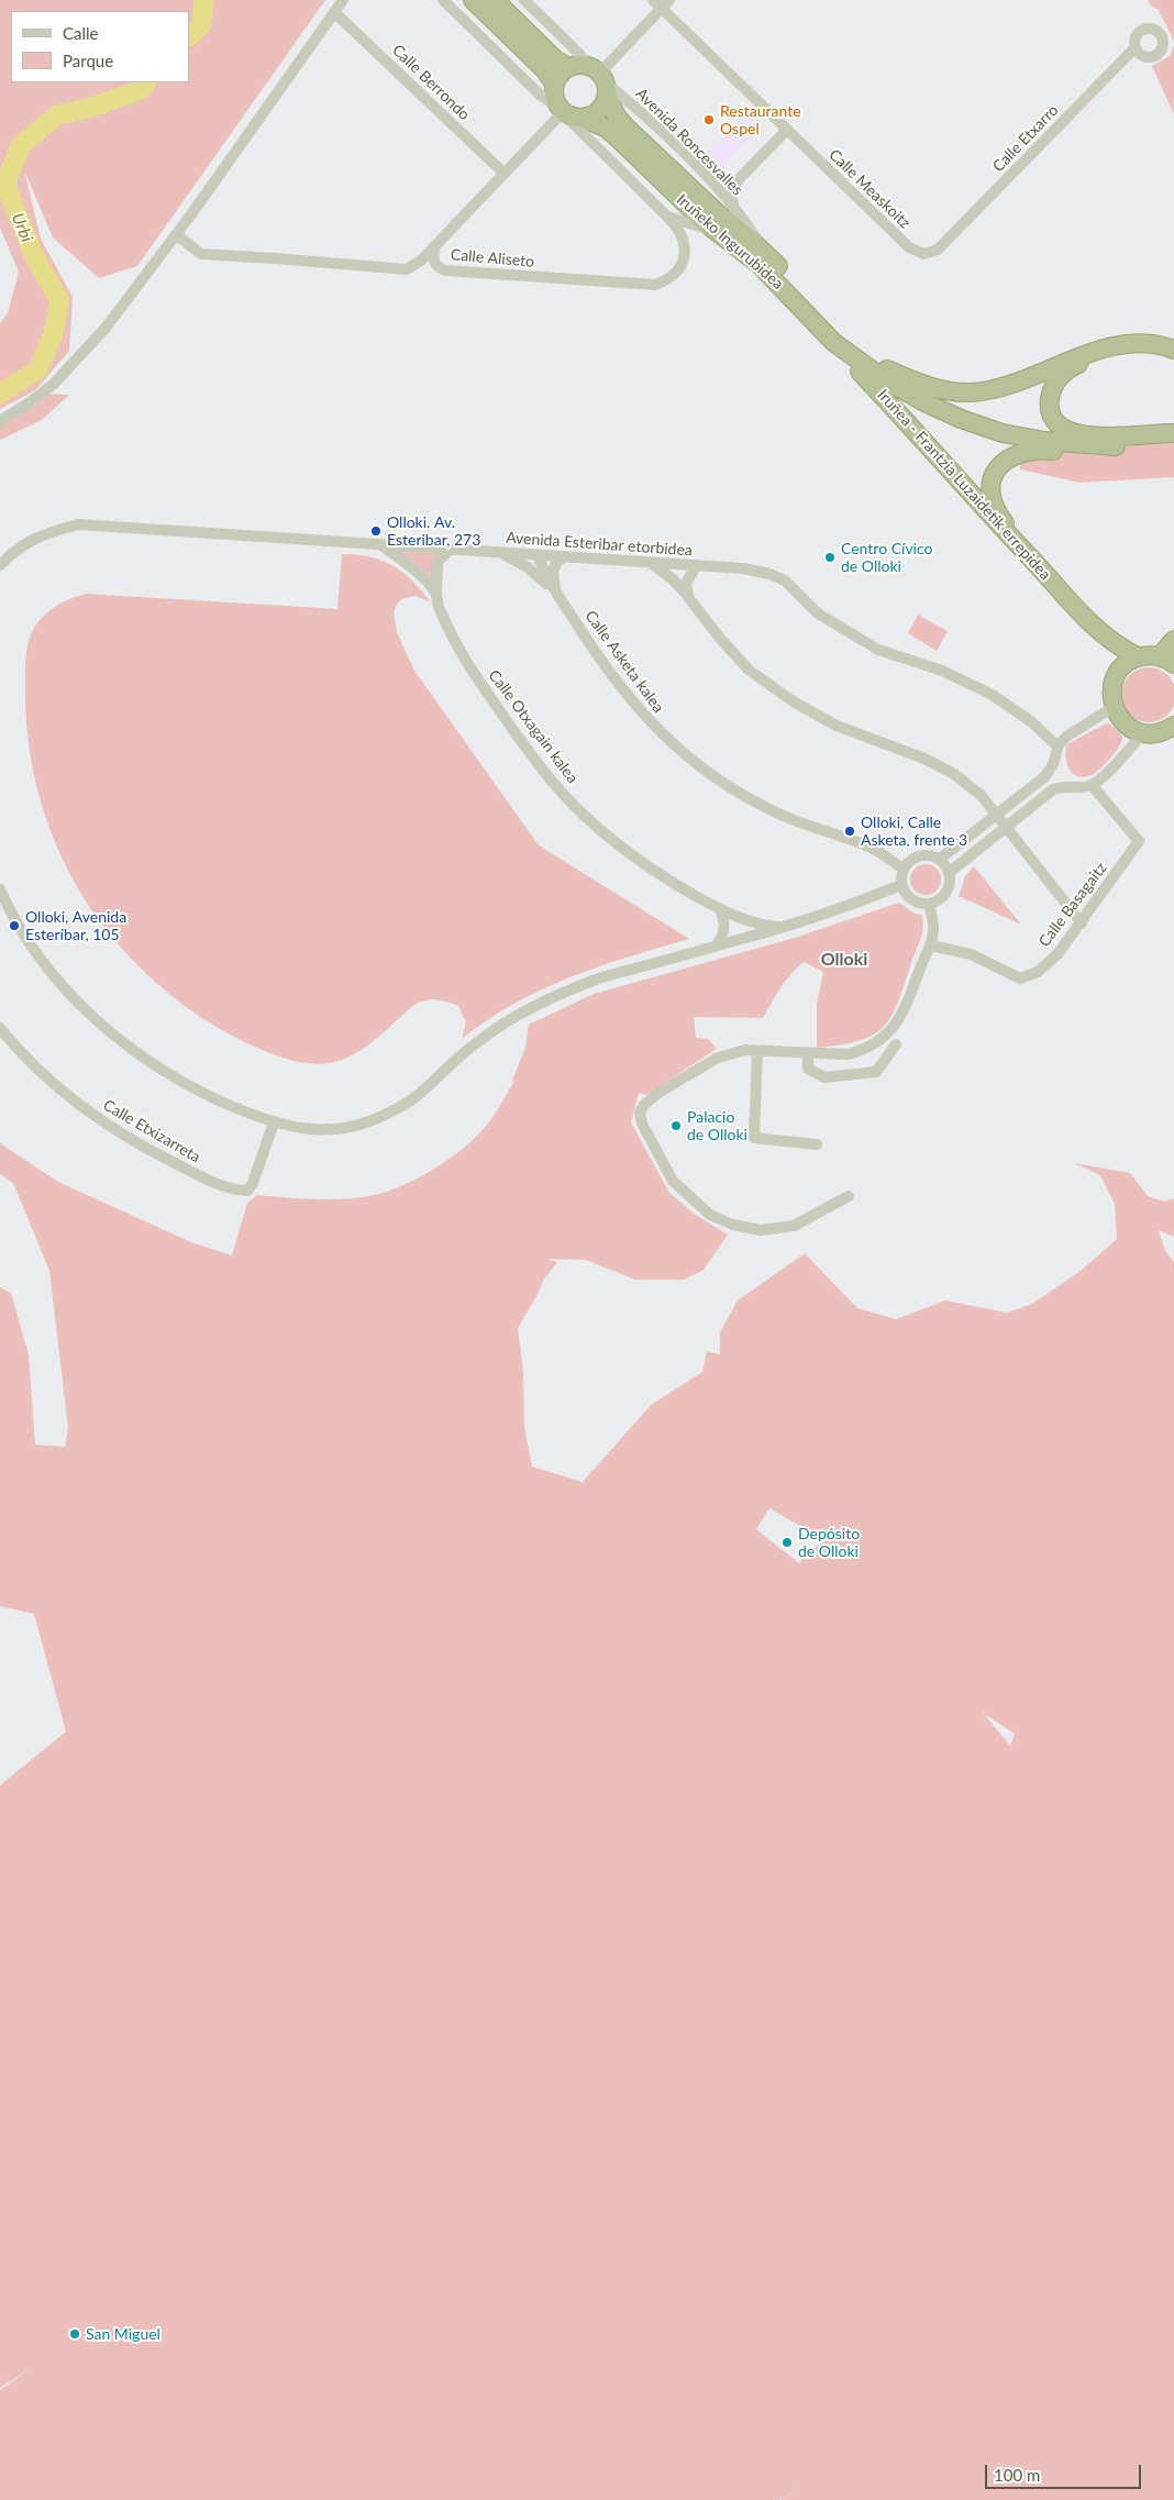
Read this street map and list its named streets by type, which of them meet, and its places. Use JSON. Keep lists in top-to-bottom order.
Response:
{
  "streets": {
    "highway": ["Iruñeko Ingurubidea", "Iruñea - Frantzia Luzaidetik errepidea"],
    "street": [
      "Calle Berrondo",
      "Calle Etxarro",
      "Avenida Roncesvalles",
      "Calle Measkoitz",
      "Calle Aliseto",
      "Avenida Esteribar etorbidea",
      "Calle Asketa kalea",
      "Calle Otxagain kalea",
      "Calle Basagaitz",
      "Calle Etxizarreta"
    ]
  },
  "crossings": [
    ["Calle Etxarro", "Calle Measkoitz"],
    ["Avenida Roncesvalles", "Iruñeko Ingurubidea"],
    ["Iruñeko Ingurubidea", "Iruñea - Frantzia Luzaidetik errepidea"],
    ["Avenida Esteribar etorbidea", "Calle Asketa kalea"],
    ["Avenida Esteribar etorbidea", "Calle Otxagain kalea"]
  ],
  "districts": ["Olloki"],
  "water": ["Urbi"],
  "places": [
    "Restaurante Ospel",
    "Olloki. Av. Esteribar, 273",
    "Centro Cívico de Olloki",
    "Olloki, Calle Asketa, frente 3",
    "Olloki, Avenida Esteríbar, 105",
    "Palacio de Olloki",
    "Depósito de Olloki",
    "San Miguel"
  ],
  "legend": ["Calle", "Parque"],
  "scale_bar": "100 m"
}
